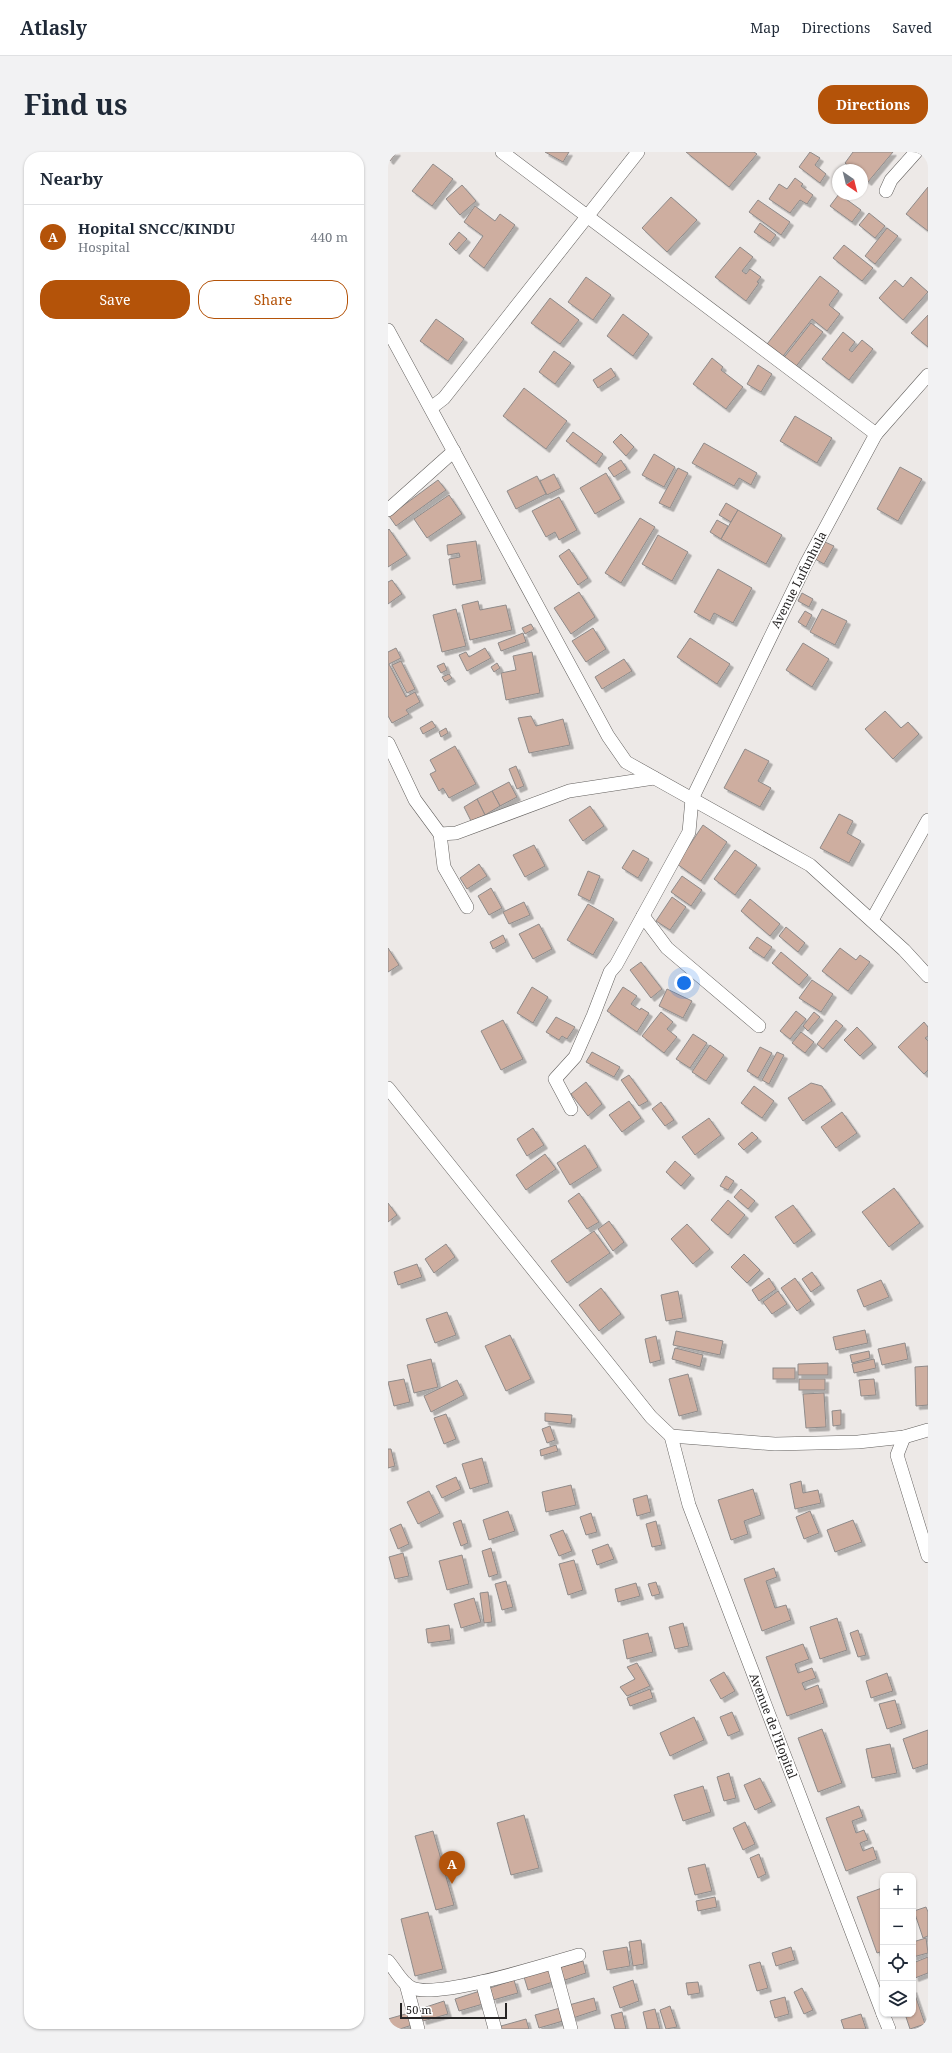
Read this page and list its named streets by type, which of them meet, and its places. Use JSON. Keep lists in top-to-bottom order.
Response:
{
  "streets": {
    "street": ["Avenue Lufunhula", "Avenue de l'Hopital"]
  },
  "scale_bar": "50 m",
  "north": "bottom right",
  "page": {
    "header": "Atlasly",
    "nav": ["Map", "Directions", "Saved"],
    "title": "Find us",
    "buttons": [
      "Directions",
      ["Save", "Share"]
    ],
    "heading": "Nearby",
    "list": [
      {
        "mark": "A",
        "name": "Hopital SNCC/KINDU",
        "note": "Hospital",
        "value": "440 m"
      }
    ],
    "pins": "A",
    "map_buttons": ["+", "−"],
    "scale": "50 m"
  }
}
